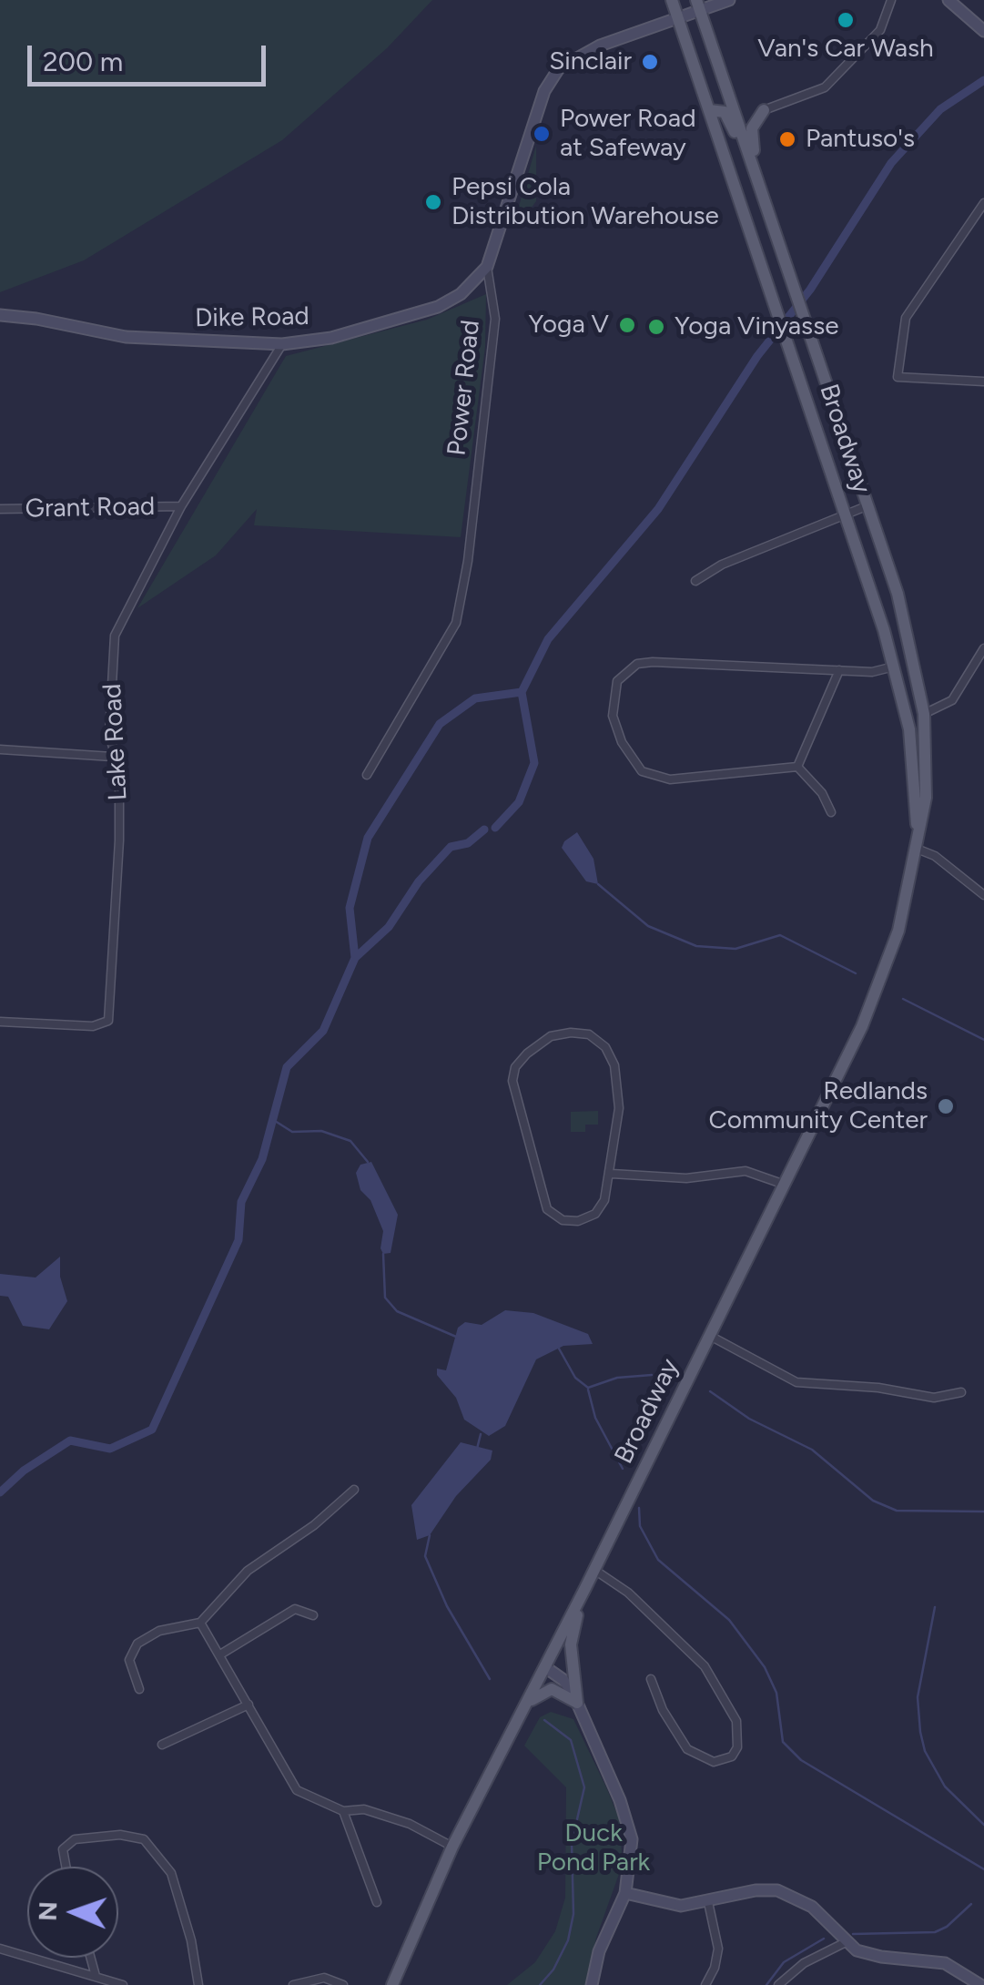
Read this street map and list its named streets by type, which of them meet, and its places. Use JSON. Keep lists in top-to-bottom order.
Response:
{
  "streets": {
    "main road": ["Broadway"],
    "street": [
      "Dike Road",
      "Power Road",
      "Grant Road",
      "Lake Road"
    ]
  },
  "crossings": [
    ["Dike Road", "Power Road"],
    ["Dike Road", "Lake Road"],
    ["Power Road", "Broadway"],
    ["Grant Road", "Lake Road"]
  ],
  "parks": ["Duck Pond Park"],
  "places": [
    "Van's Car Wash",
    "Sinclair",
    "Power Road at Safeway",
    "Pantuso's",
    "Pepsi Cola Distribution Warehouse",
    "Yoga V",
    "Yoga Vinyasse",
    "Redlands Community Center"
  ],
  "scale_bar": "200 m",
  "north": "left"
}
